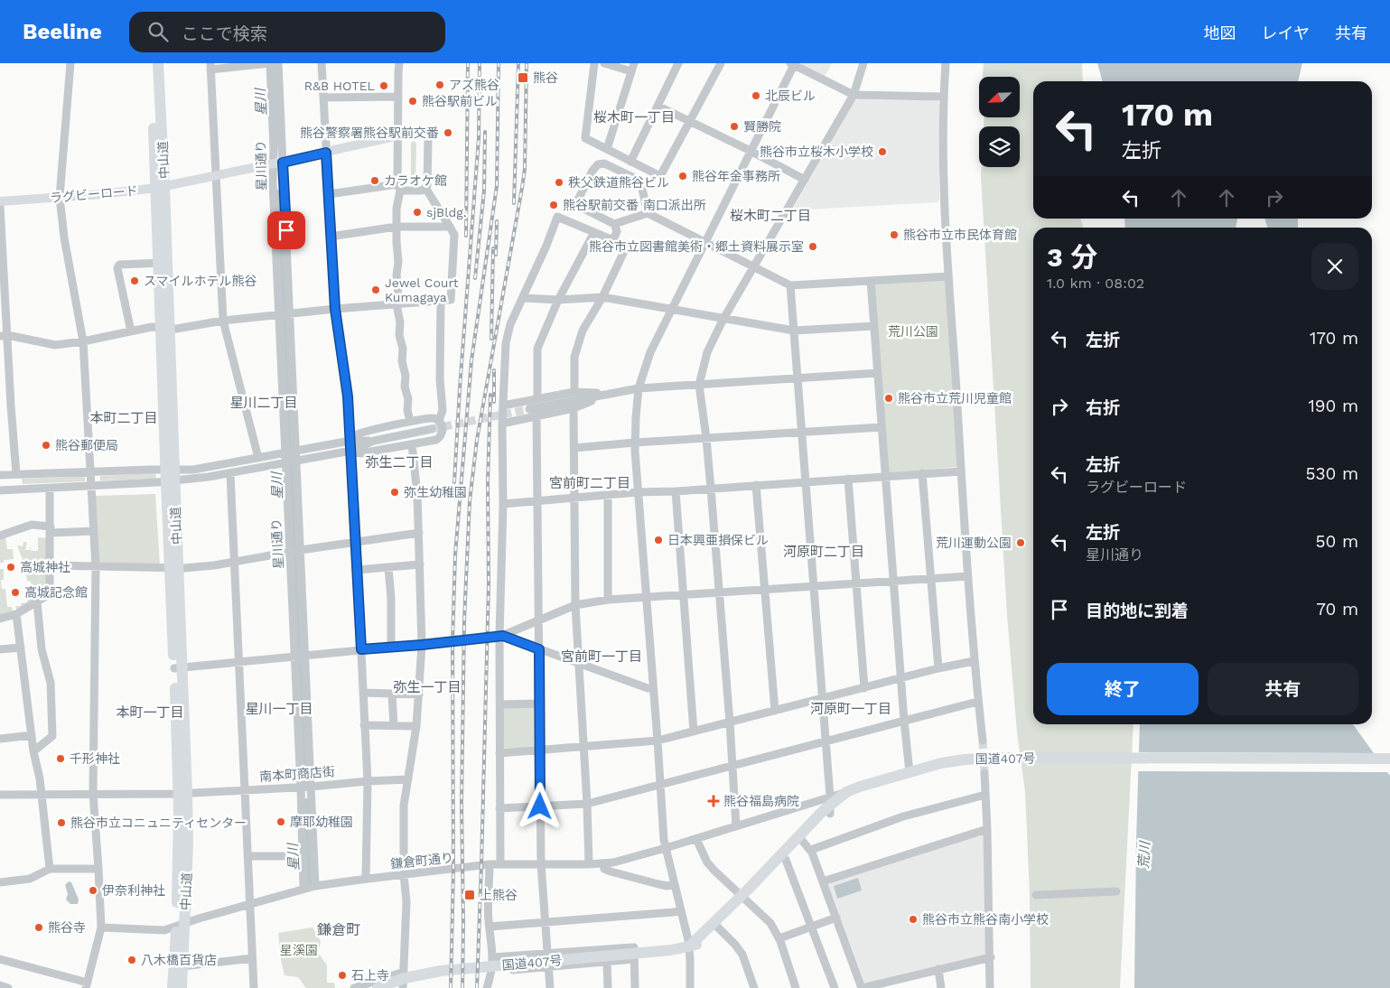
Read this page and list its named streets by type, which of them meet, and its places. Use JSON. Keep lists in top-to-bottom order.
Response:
{
  "streets": {
    "highway": ["中山道", "国道407号"],
    "main road": ["ラグビーロード"],
    "street": ["星川通り", "南本町商店街", "鎌倉町通り"]
  },
  "crossings": [
    ["中山道", "ラグビーロード"],
    ["中山道", "南本町商店街"],
    ["中山道", "鎌倉町通り"],
    ["星川通り", "ラグビーロード"],
    ["星川通り", "南本町商店街"],
    ["星川通り", "鎌倉町通り"],
    ["国道407号", "鎌倉町通り"]
  ],
  "districts": [
    "桜木町一丁目",
    "桜木町二丁目",
    "星川二丁目",
    "本町二丁目",
    "弥生二丁目",
    "宮前町二丁目",
    "河原町二丁目",
    "宮前町一丁目",
    "弥生一丁目",
    "星川一丁目",
    "河原町一丁目",
    "本町一丁目",
    "鎌倉町"
  ],
  "water": ["星川", "荒川"],
  "parks": ["荒川公園", "星溪園"],
  "places": {
    "transit": ["熊谷", "上熊谷"],
    "other": [
      "アズ熊谷",
      "R&B HOTEL",
      "北辰ビル",
      "熊谷駅前ビル",
      "賢勝院",
      "熊谷警察署熊谷駅前交番",
      "熊谷市立桜木小学校",
      "熊谷年金事務所",
      "カラオケ館",
      "秩父鉄道熊谷ビル",
      "熊谷駅前交番 南口派出所",
      "sjBldg.",
      "熊谷市立市民体育館",
      "熊谷市立図書館美術・郷土資料展示室",
      "スマイルホテル熊谷",
      "Jewel Court Kumagaya",
      "熊谷市立荒川児童館",
      "熊谷郵便局",
      "弥生幼稚園",
      "日本興亜損保ビル",
      "荒川運動公園",
      "高城神社",
      "高城記念館",
      "千形神社",
      "摩耶幼稚園",
      "熊谷市立コニュニティセンター",
      "伊奈利神社",
      "熊谷市立熊谷南小学校",
      "熊谷寺",
      "八木橋百貨店",
      "石上寺"
    ],
    "health": ["熊谷福島病院"]
  },
  "north": "bottom left",
  "page": {
    "header": "Beeline",
    "search": "ここで検索",
    "nav": ["地図", "レイヤ", "共有"],
    "turn": ["170 m", "左折"],
    "heading": ["3 分", "1.0 km · 08:02"],
    "list": [
      {
        "name": "左折",
        "value": "170 m"
      },
      {
        "name": "右折",
        "value": "190 m"
      },
      {
        "name": "左折",
        "note": "ラグビーロード",
        "value": "530 m"
      },
      {
        "name": "左折",
        "note": "星川通り",
        "value": "50 m"
      },
      {
        "name": "目的地に到着",
        "value": "70 m"
      }
    ],
    "buttons": ["終了", "共有"]
  }
}
